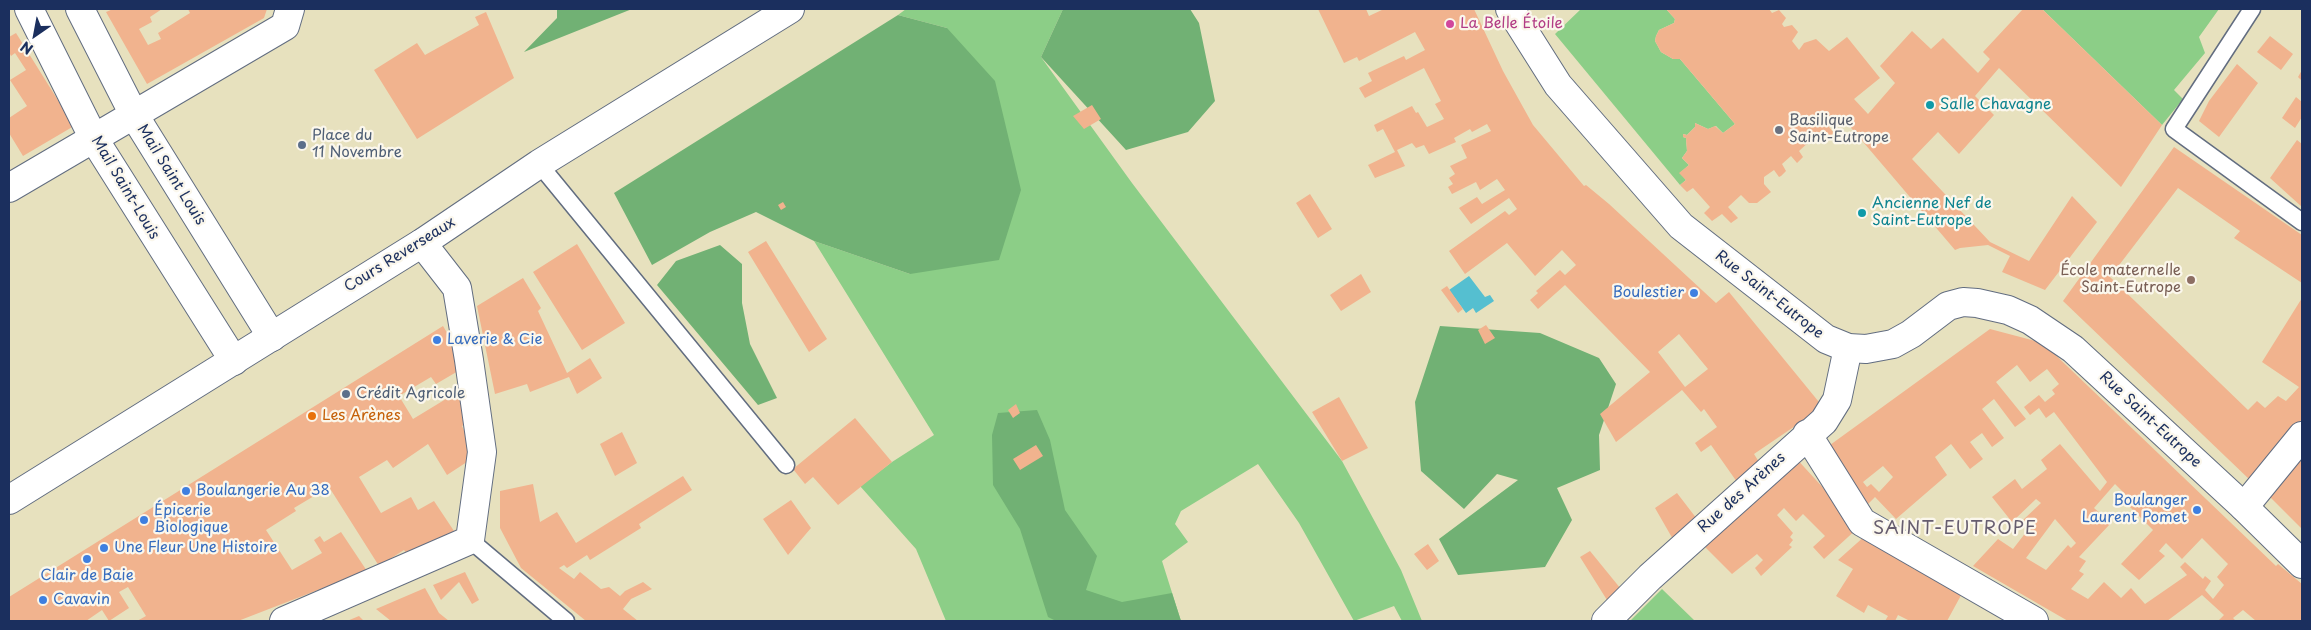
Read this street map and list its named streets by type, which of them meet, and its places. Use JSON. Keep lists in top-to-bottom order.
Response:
{
  "streets": {
    "street": [
      "Mail Saint Louis",
      "Mail Saint-Louis",
      "Cours Reverseaux",
      "Rue Saint-Eutrope",
      "Rue des Arènes"
    ]
  },
  "crossings": [
    ["Mail Saint Louis", "Cours Reverseaux"],
    ["Mail Saint-Louis", "Cours Reverseaux"],
    ["Rue Saint-Eutrope", "Rue des Arènes"]
  ],
  "districts": ["SAINT-EUTROPE"],
  "places": [
    "La Belle Étoile",
    "Salle Chavagne",
    "Basilique Saint-Eutrope",
    "Place du 11 Novembre",
    "Ancienne Nef de Saint-Eutrope",
    "École maternelle Saint-Eutrope",
    "Boulestier",
    "Laverie & Cie",
    "Crédit Agricole",
    "Les Arènes",
    "Boulangerie Au 38",
    "Boulanger Laurent Pomet",
    "Épicerie Biologique",
    "Une Fleur Une Histoire",
    "Clair de Baie",
    "Cavavin"
  ],
  "north": "bottom left"
}
